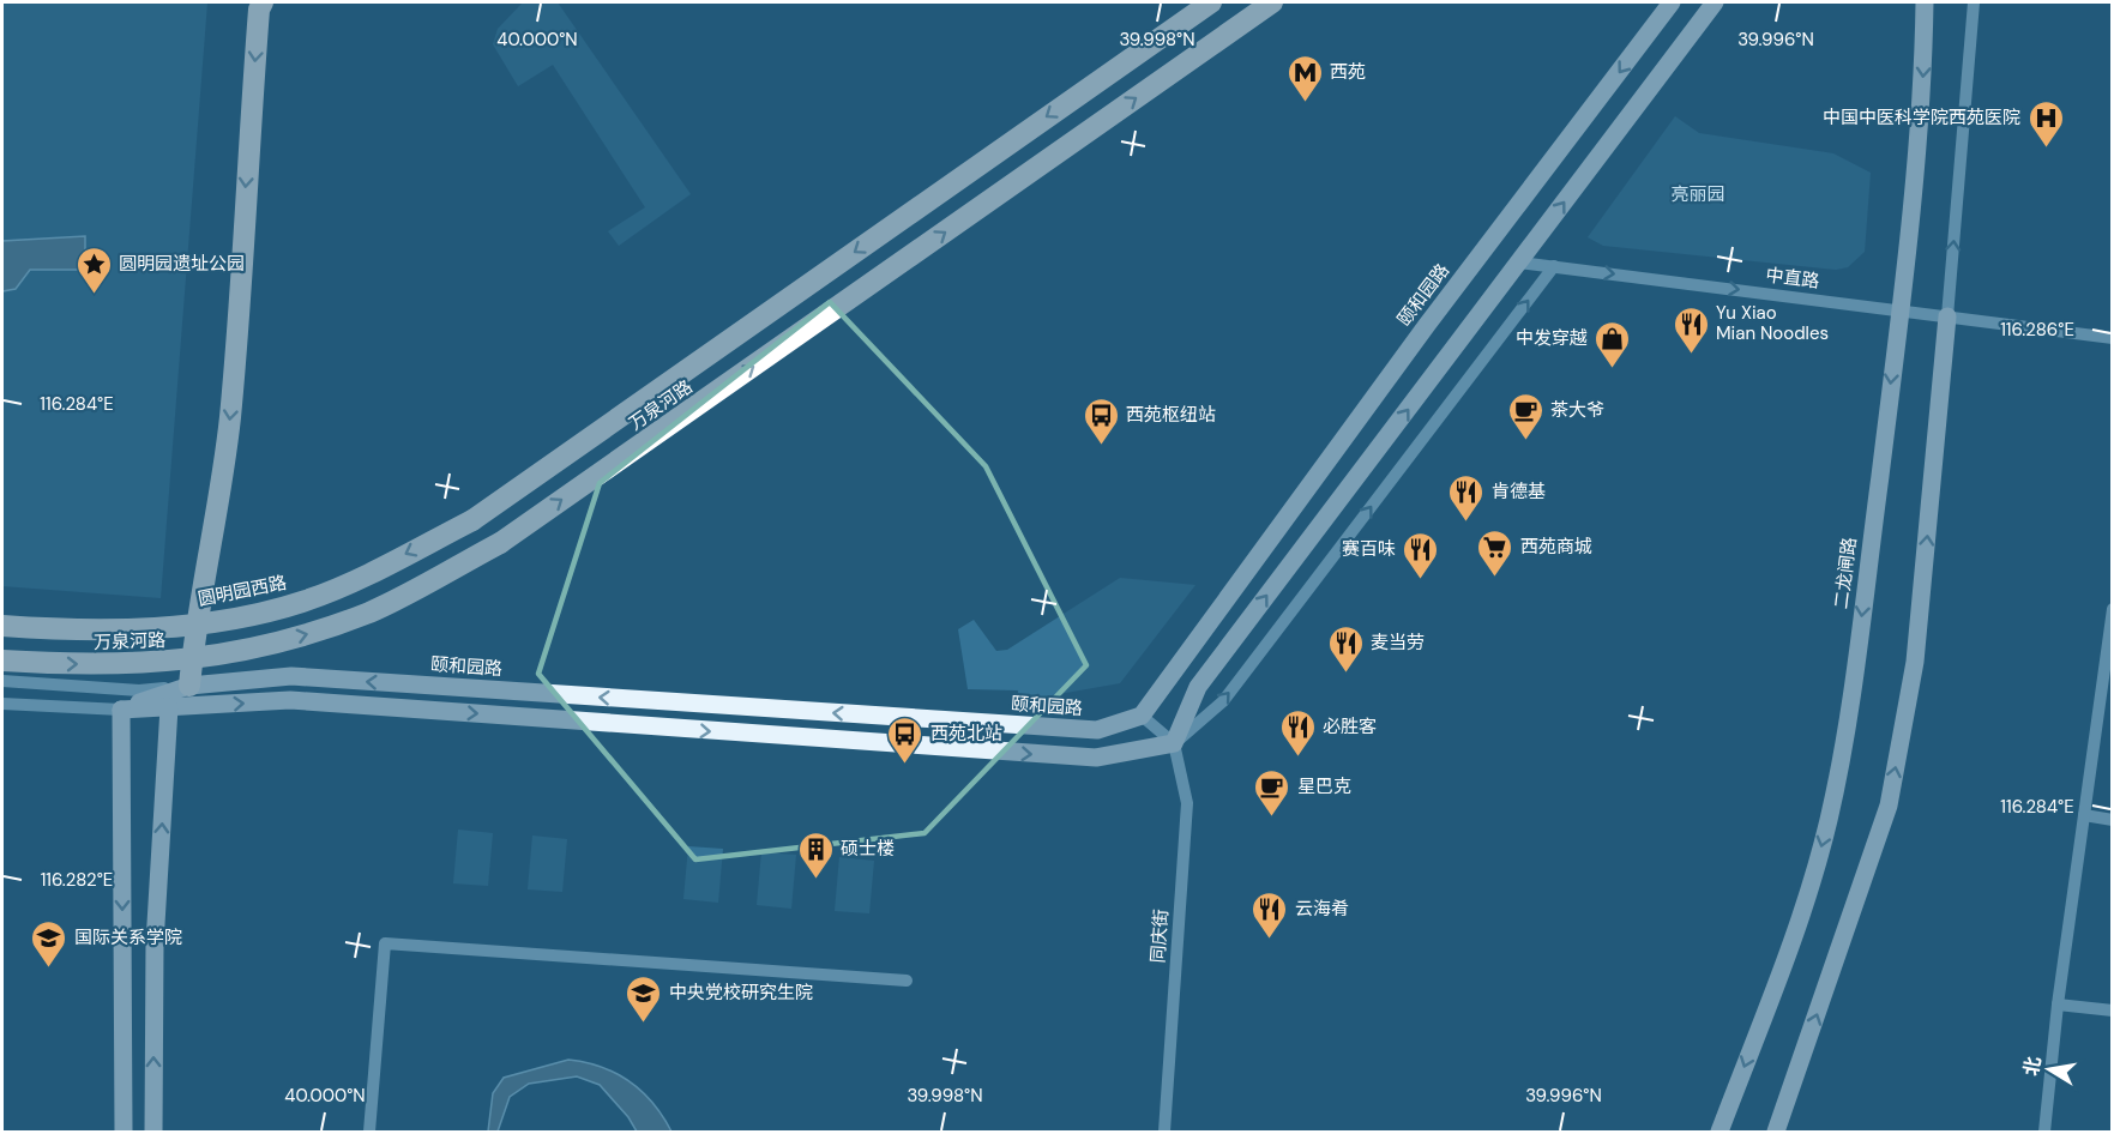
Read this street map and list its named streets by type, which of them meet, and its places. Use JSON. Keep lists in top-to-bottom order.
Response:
{
  "streets": {
    "highway": ["万泉河路", "圆明园西路"],
    "main road": ["颐和园路", "二龙闸路"],
    "street": ["中直路", "同庆街"]
  },
  "crossings": [
    ["中直路", "二龙闸路"],
    ["万泉河路", "圆明园西路"]
  ],
  "one_way": ["中直路", "颐和园路", "圆明园西路"],
  "parks": ["亮丽园"],
  "places": {
    "metro station": ["西苑"],
    "hospital": ["中国中医科学院西苑医院"],
    "place": ["圆明园遗址公园"],
    "restaurant": [
      "Yu Xiao Mian Noodles",
      "肯德基",
      "赛百味",
      "麦当劳",
      "必胜客",
      "云海肴"
    ],
    "shop": ["中发穿越"],
    "cafe": ["茶大爷", "星巴克"],
    "bus stop": ["西苑枢纽站", "西苑北站"],
    "supermarket": ["西苑商城"],
    "building": ["硕士楼"],
    "school or university": ["国际关系学院", "中央党校研究生院"]
  },
  "north": "left",
  "coordinates": [
    "40.000°N",
    "39.998°N",
    "39.996°N",
    "116.286°E",
    "116.284°E",
    "116.282°E"
  ]
}
